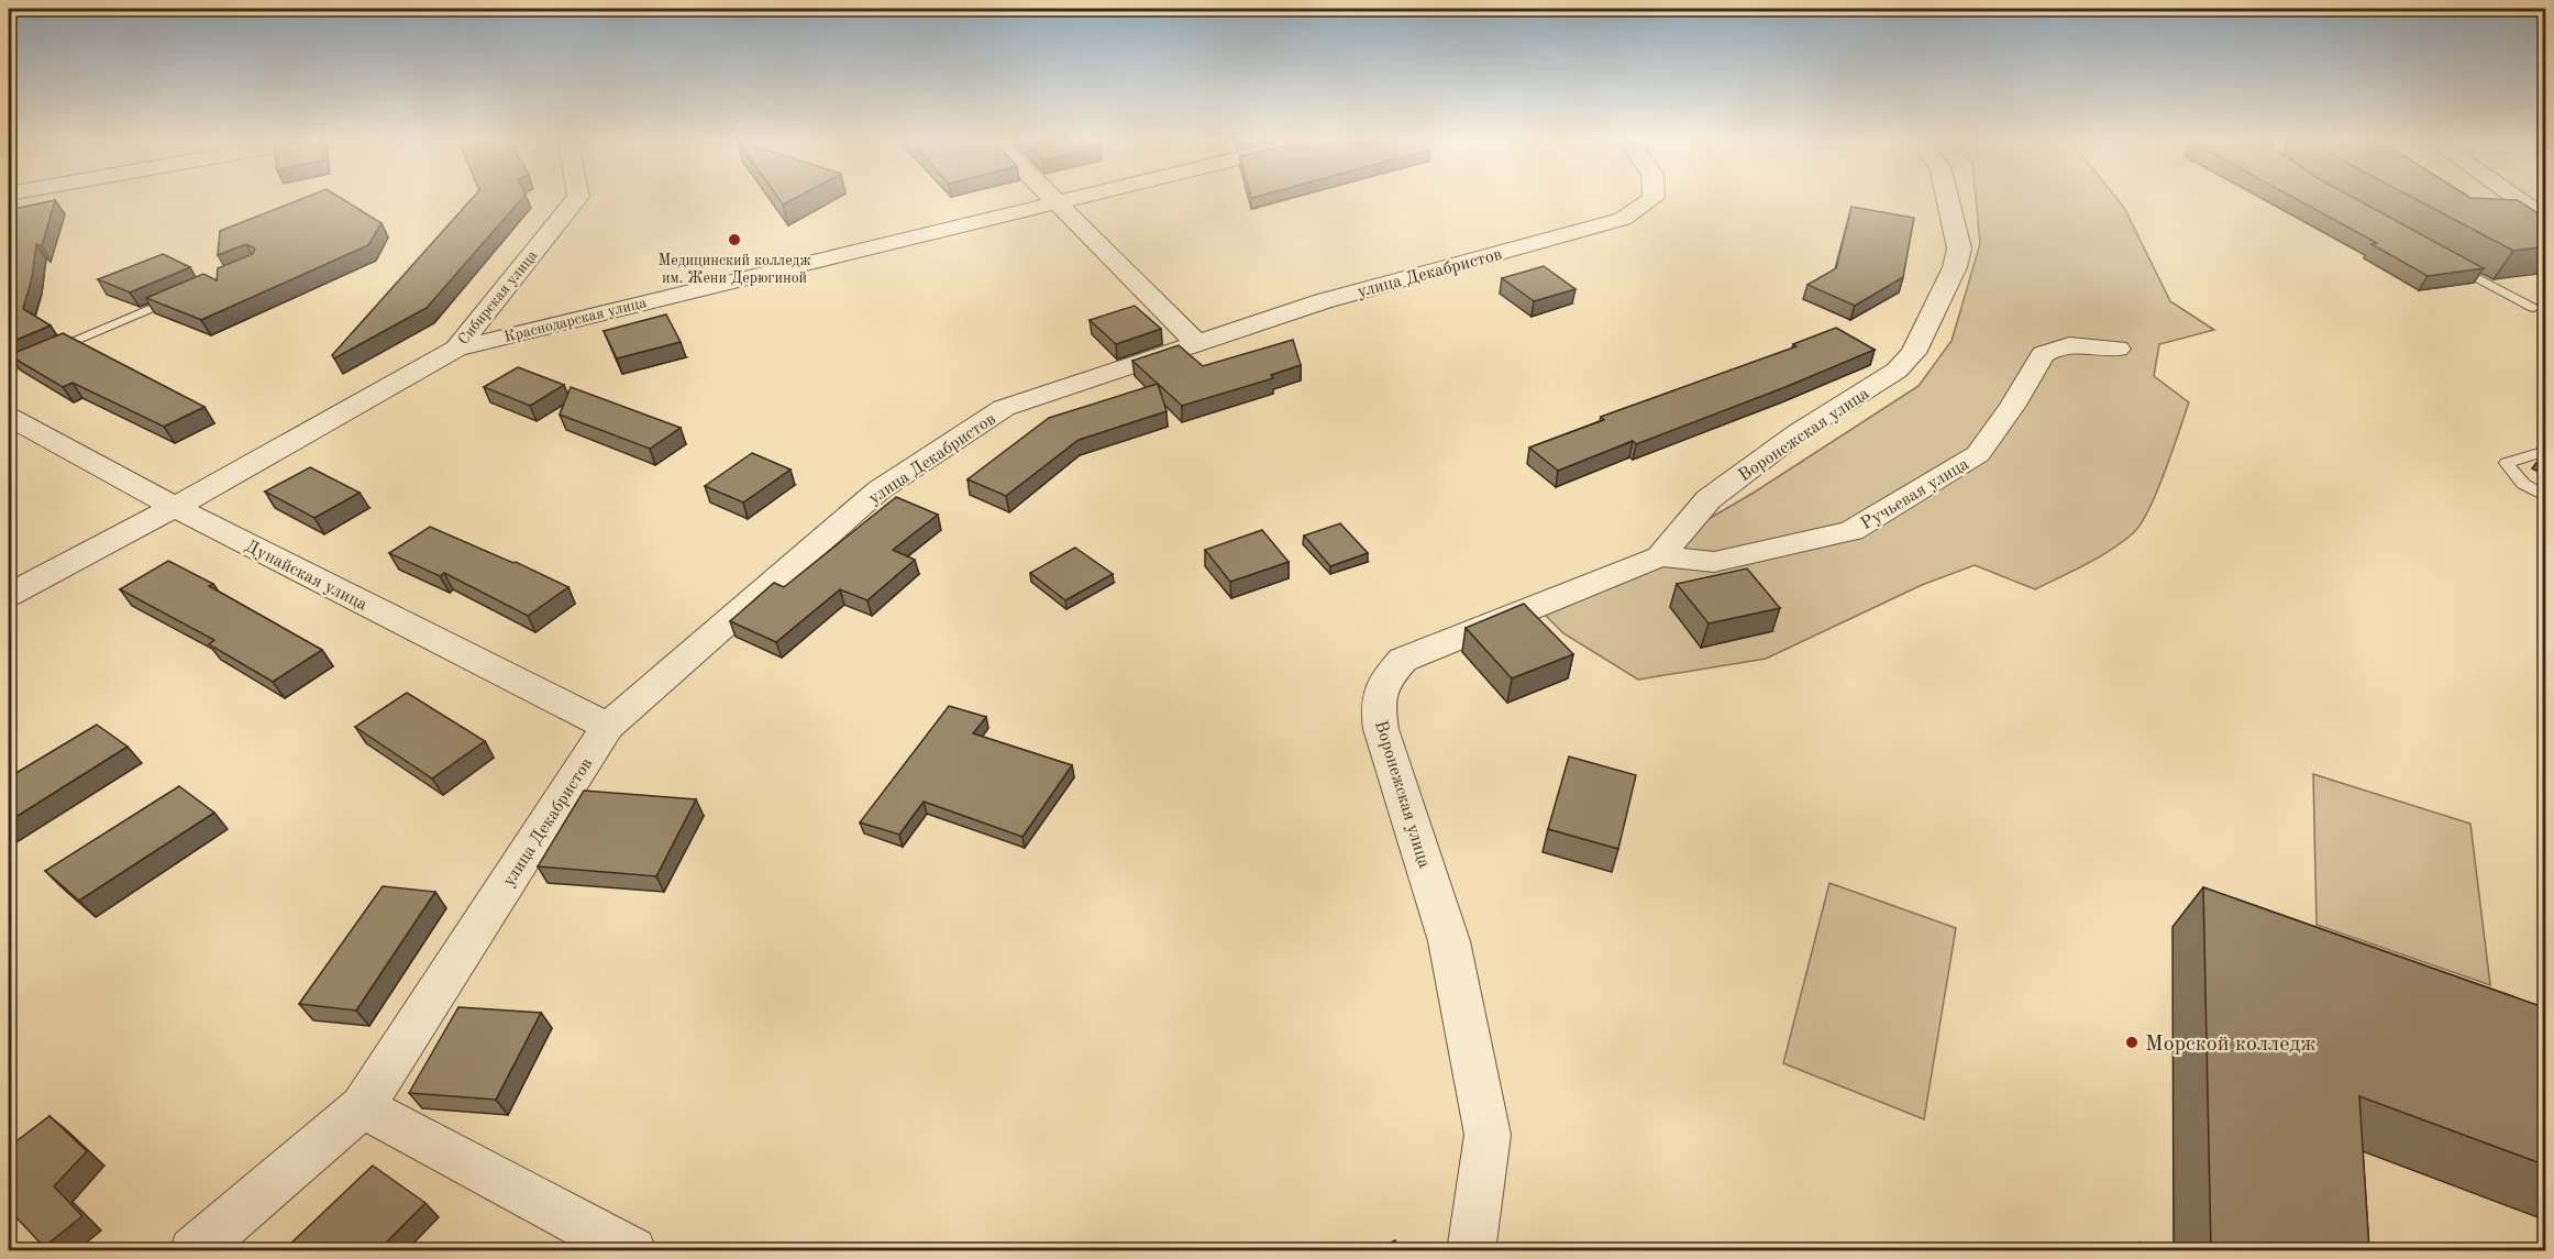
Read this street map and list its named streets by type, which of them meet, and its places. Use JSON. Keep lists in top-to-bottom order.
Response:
{
  "streets": {
    "street": [
      "улица Декабристов",
      "Сибирская улица",
      "Краснодарская улица",
      "Воронежская улица",
      "Ручьевая улица",
      "Дунайская улица"
    ]
  },
  "crossings": [
    ["улица Декабристов", "Дунайская улица"],
    ["Сибирская улица", "Краснодарская улица"],
    ["Краснодарская улица", "Дунайская улица"],
    ["Воронежская улица", "Ручьевая улица"]
  ],
  "places": ["Медицинский колледж им. Жени Дерюгиной", "Морской колледж"]
}
